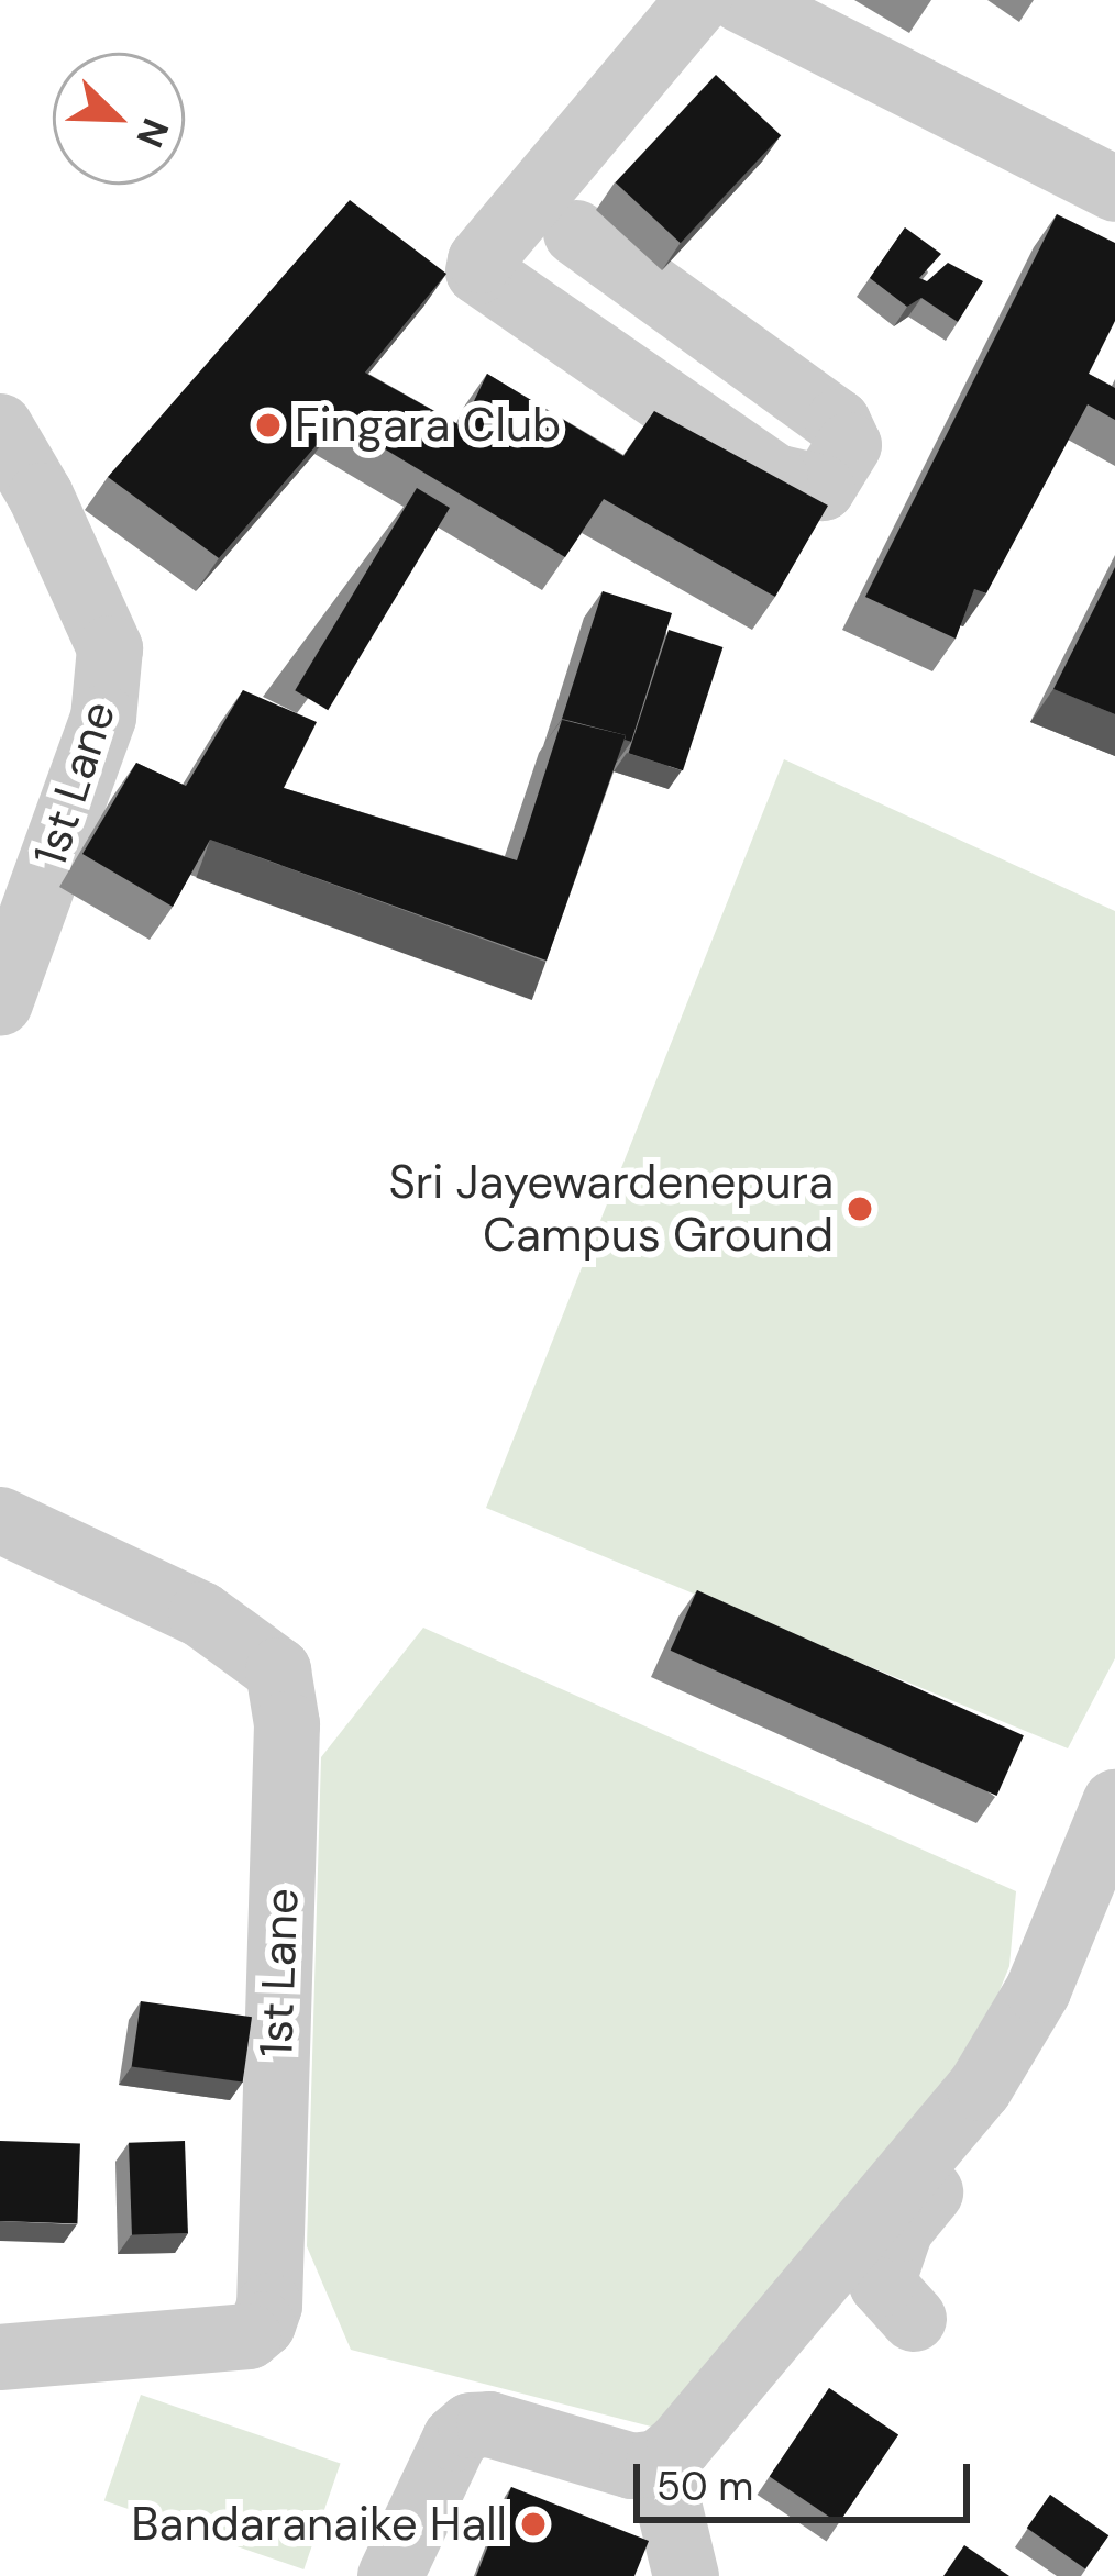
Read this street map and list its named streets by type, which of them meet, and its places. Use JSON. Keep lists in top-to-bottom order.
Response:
{
  "streets": {
    "street": ["1st Lane"]
  },
  "places": ["Fingara Club", "Sri Jayewardenepura Campus Ground", "Bandaranaike Hall"],
  "scale_bar": "50 m",
  "north": "bottom right"
}
